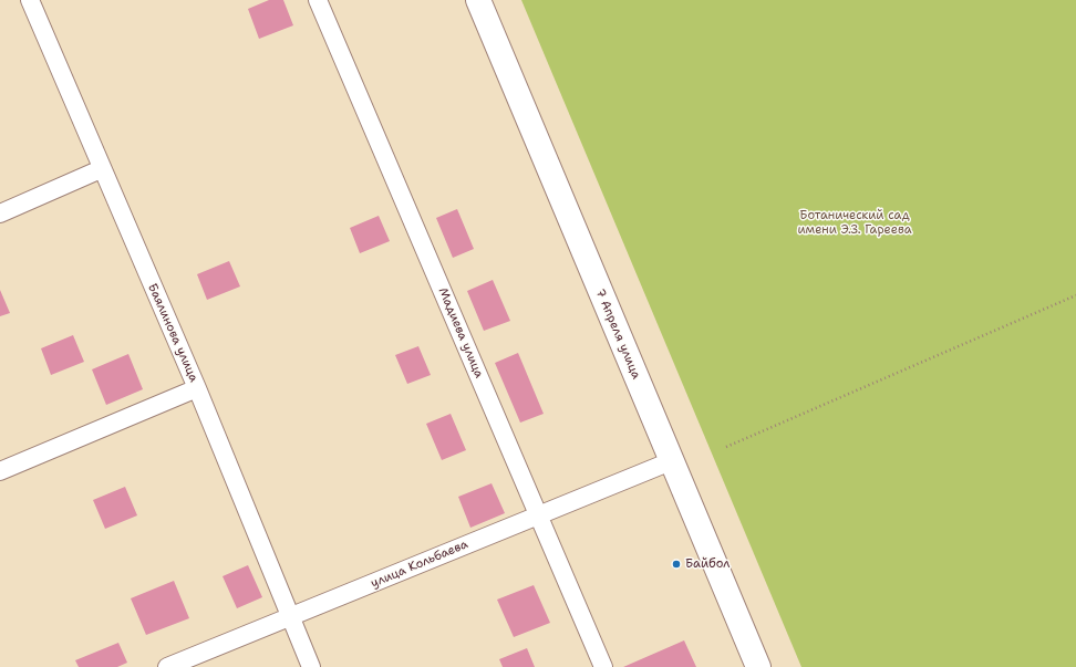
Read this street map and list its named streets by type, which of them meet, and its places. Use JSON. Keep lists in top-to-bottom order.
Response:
{
  "streets": {
    "main road": ["7 Апреля улица"],
    "street": ["Баялинова улица", "Мадиева улица", "улица Кольбаева"]
  },
  "crossings": [
    ["Баялинова улица", "улица Кольбаева"],
    ["Мадиева улица", "улица Кольбаева"],
    ["7 Апреля улица", "улица Кольбаева"]
  ],
  "parks": ["Ботанический сад имени Э.З. Гареева"],
  "places": ["Байбол"]
}
